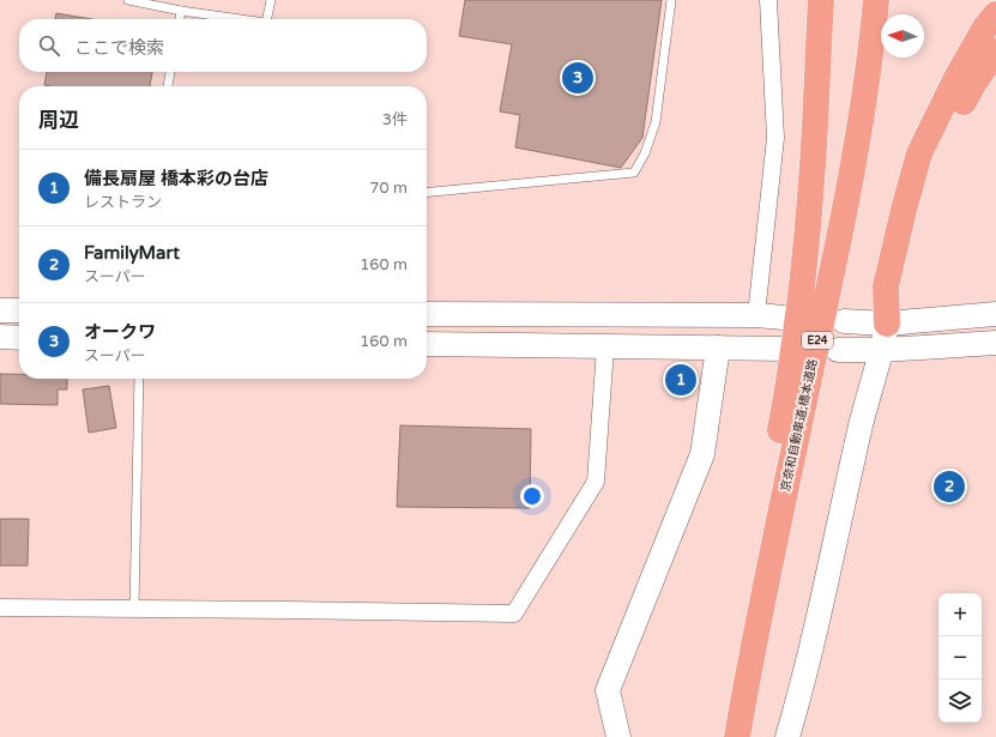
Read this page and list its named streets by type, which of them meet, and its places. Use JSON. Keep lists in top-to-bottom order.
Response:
{
  "streets": {
    "highway": ["E24", "京奈和自動車道;橋本道路"]
  },
  "north": "left",
  "page": {
    "search": "ここで検索",
    "pins": ["3", "1", "2"],
    "heading": ["周辺", "3件"],
    "list": [
      {
        "mark": "1",
        "name": "備長扇屋 橋本彩の台店",
        "note": "レストラン",
        "value": "70 m"
      },
      {
        "mark": "2",
        "name": "FamilyMart",
        "note": "スーパー",
        "value": "160 m"
      },
      {
        "mark": "3",
        "name": "オークワ",
        "note": "スーパー",
        "value": "160 m"
      }
    ],
    "map_buttons": ["+", "−"]
  }
}
